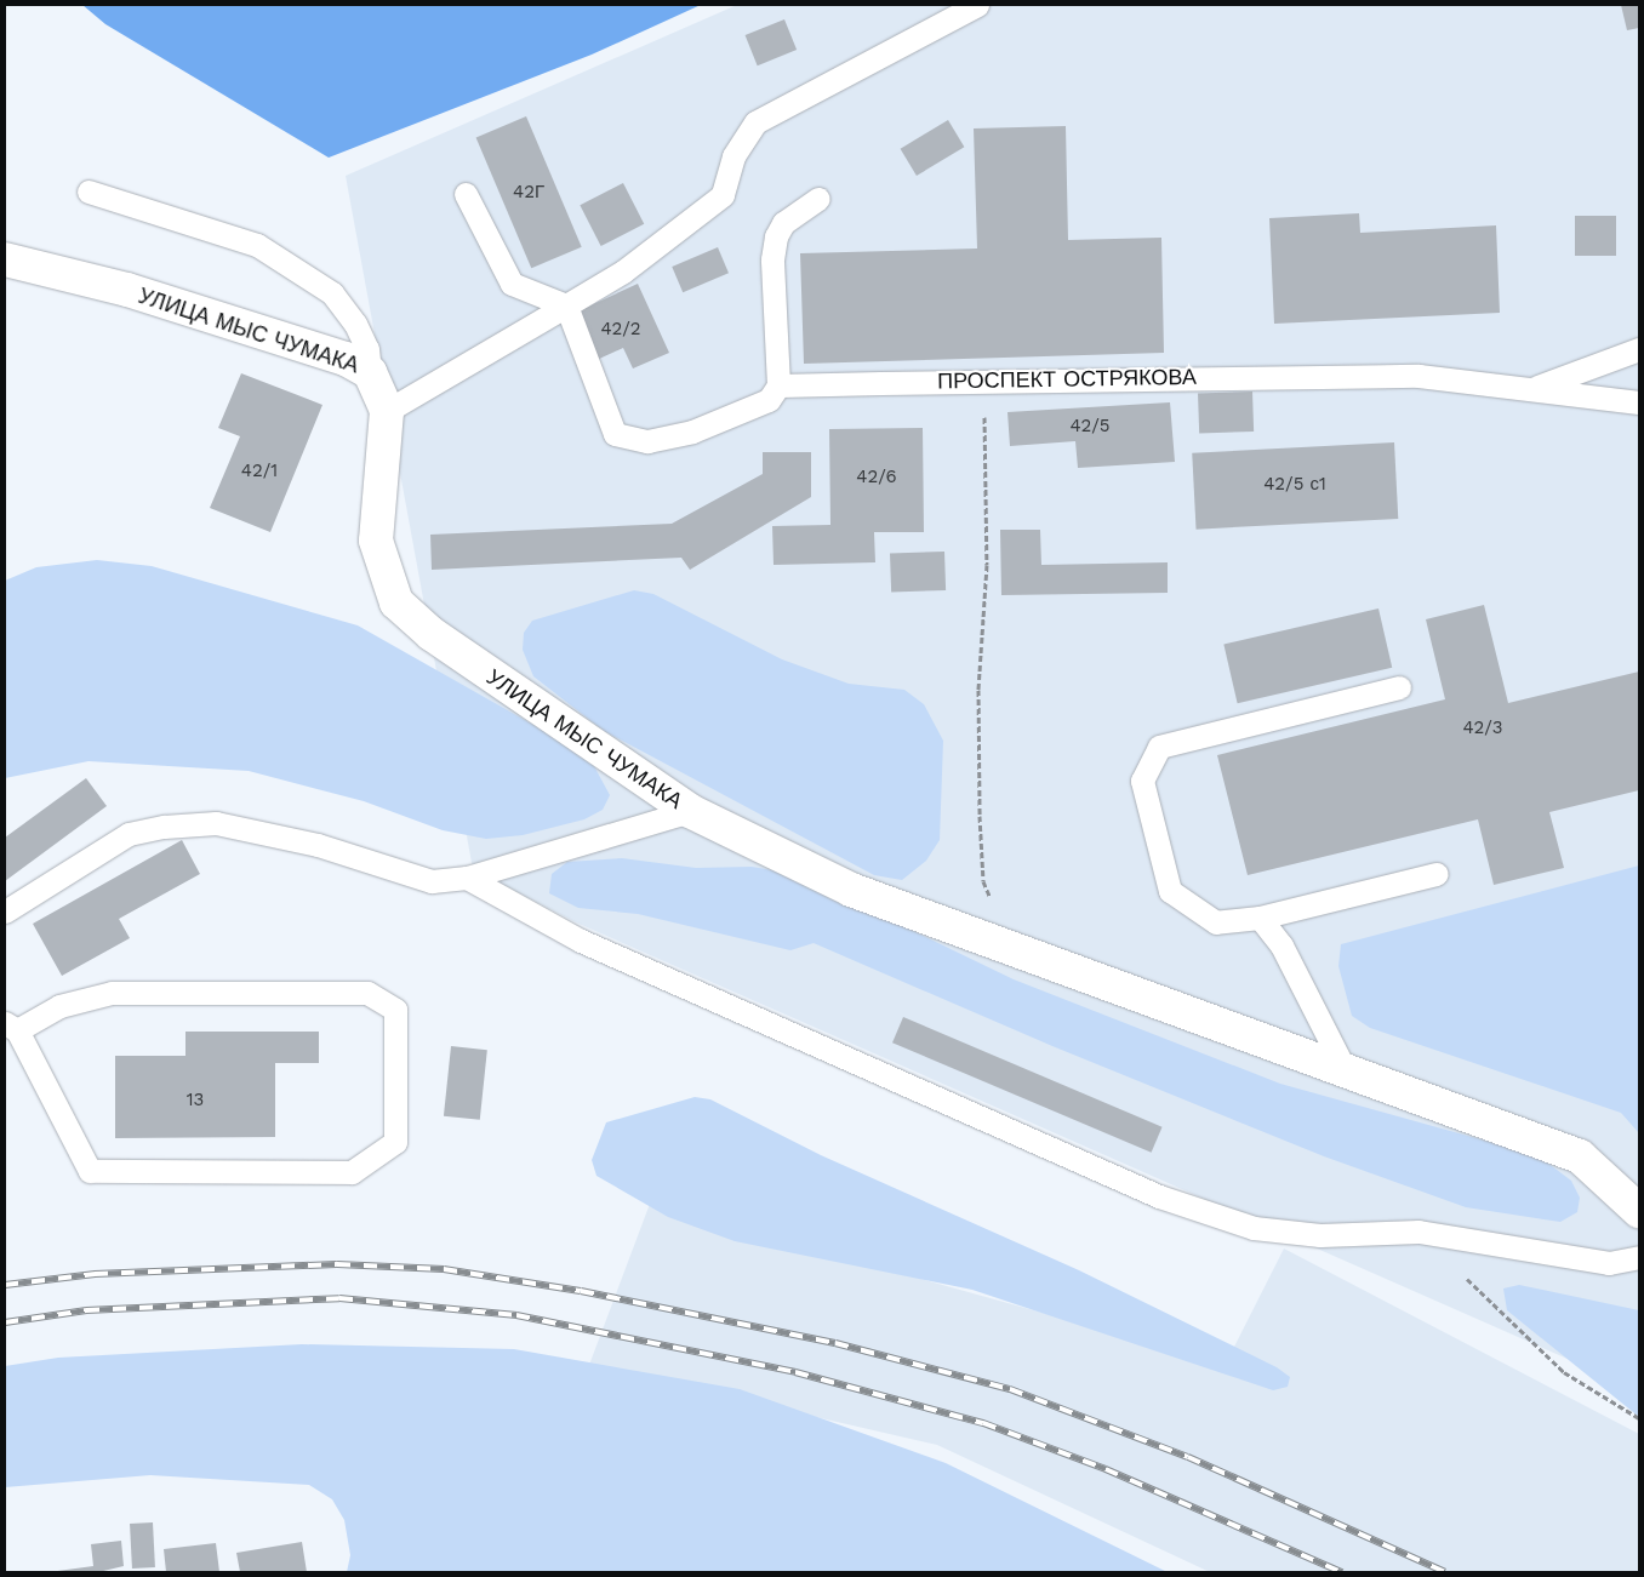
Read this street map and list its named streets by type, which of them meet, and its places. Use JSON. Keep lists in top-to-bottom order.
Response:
{
  "streets": {
    "street": ["УЛИЦА МЫС ЧУМАКА"],
    "lane": ["ПРОСПЕКТ ОСТРЯКОВА"]
  },
  "house_numbers": [
    "42Г",
    "42/2",
    "42/5",
    "42/1",
    "42/6",
    "42/5 с1",
    "42/3",
    "13"
  ]
}
